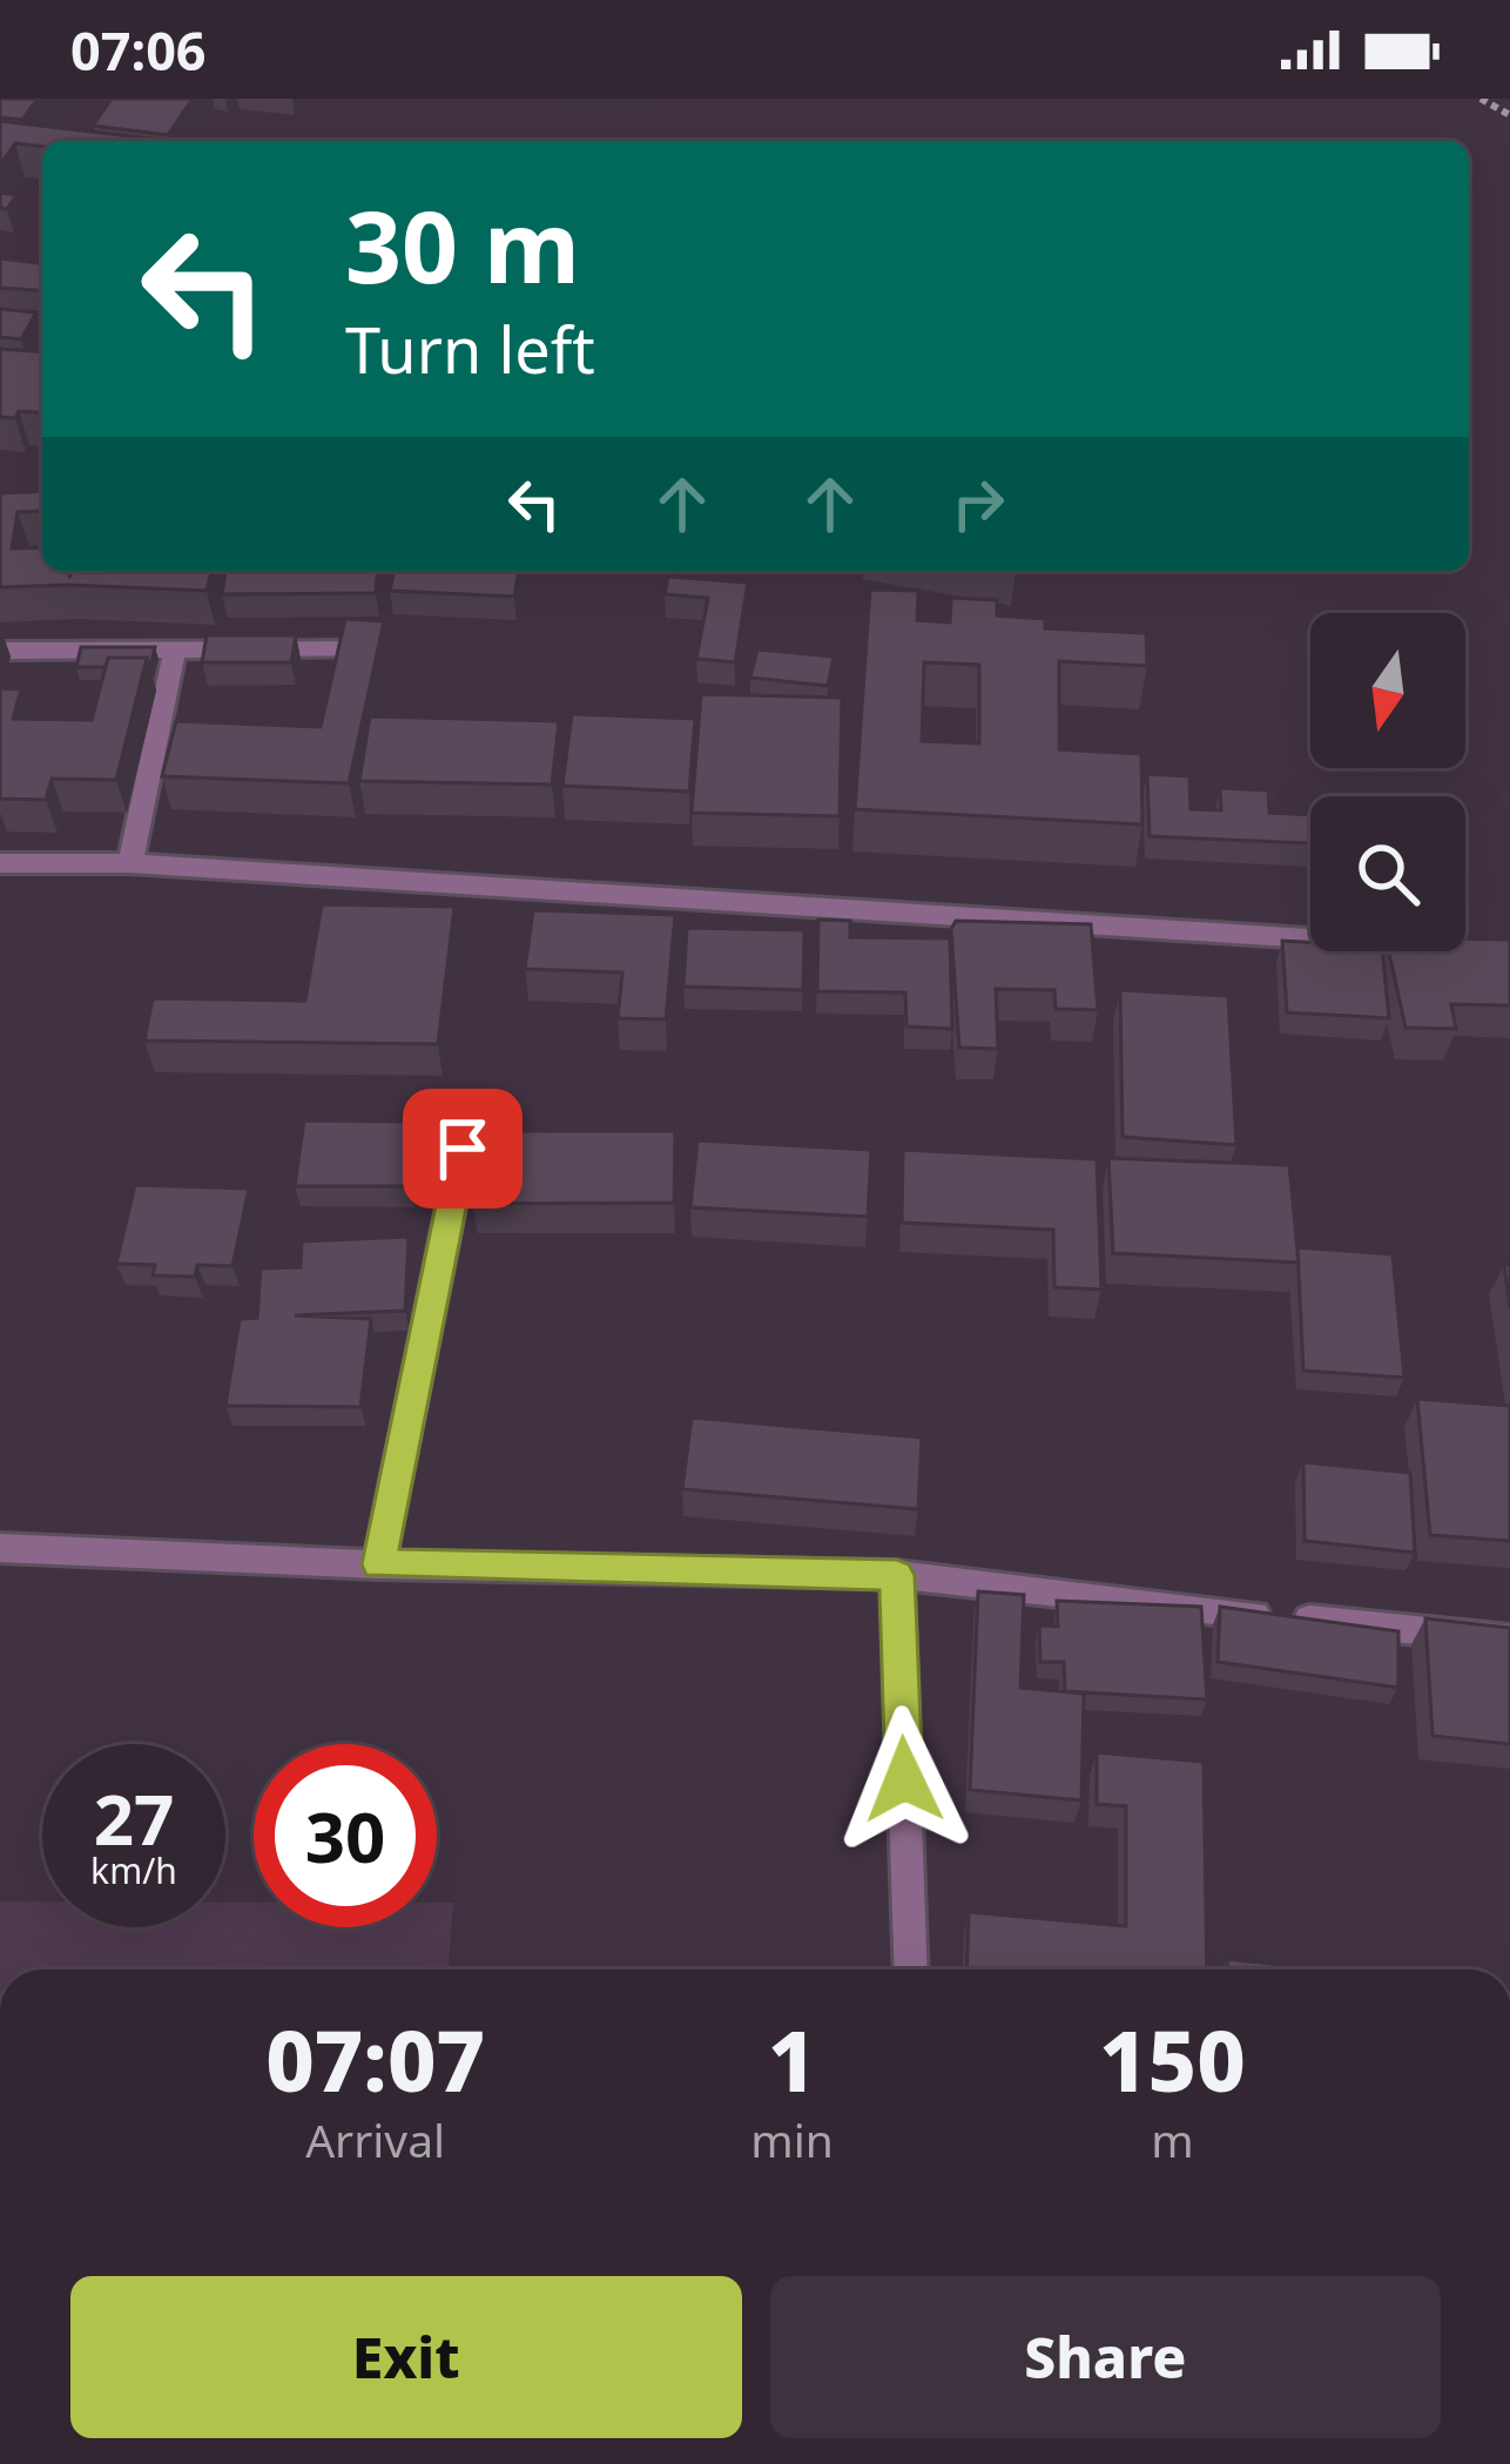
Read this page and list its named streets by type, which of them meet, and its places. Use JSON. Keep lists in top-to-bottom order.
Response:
{
  "north": "bottom",
  "page": {
    "status": "07:06",
    "turn": ["30 m", "Turn left"],
    "speed": "27 km/h",
    "limit": "30",
    "eta": [
      "07:07",
      "Arrival",
      "1",
      "min",
      "150",
      "m"
    ],
    "buttons": ["Exit", "Share"]
  }
}
